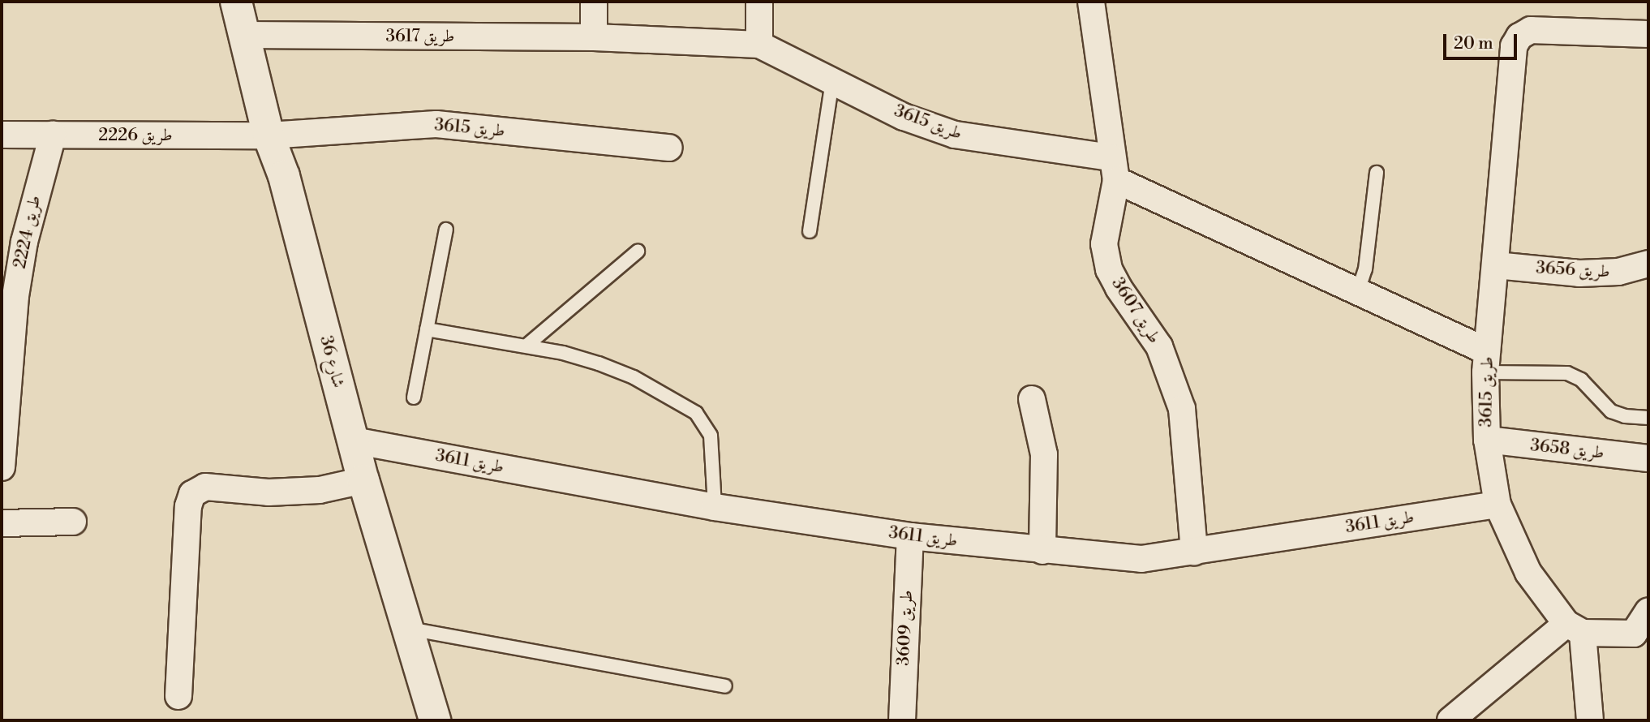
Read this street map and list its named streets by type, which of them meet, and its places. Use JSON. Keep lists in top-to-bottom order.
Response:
{
  "streets": {
    "street": [
      "طريق 3617",
      "طريق 3615",
      "طريق 2226",
      "طريق 2224",
      "طريق 3656",
      "طريق 3607",
      "شارع 36",
      "طريق 3658",
      "طريق 3611",
      "طريق 3609"
    ]
  },
  "crossings": [
    ["طريق 3617", "طريق 3615"],
    ["طريق 3617", "شارع 36"],
    ["طريق 3615", "طريق 2226"],
    ["طريق 3615", "طريق 3656"],
    ["طريق 3615", "طريق 3607"],
    ["طريق 3615", "شارع 36"],
    ["طريق 3615", "طريق 3658"],
    ["طريق 3615", "طريق 3611"],
    ["طريق 2226", "طريق 2224"],
    ["طريق 2226", "شارع 36"],
    ["طريق 3607", "طريق 3611"],
    ["شارع 36", "طريق 3611"],
    ["طريق 3611", "طريق 3609"]
  ],
  "scale_bar": "20 m"
}
